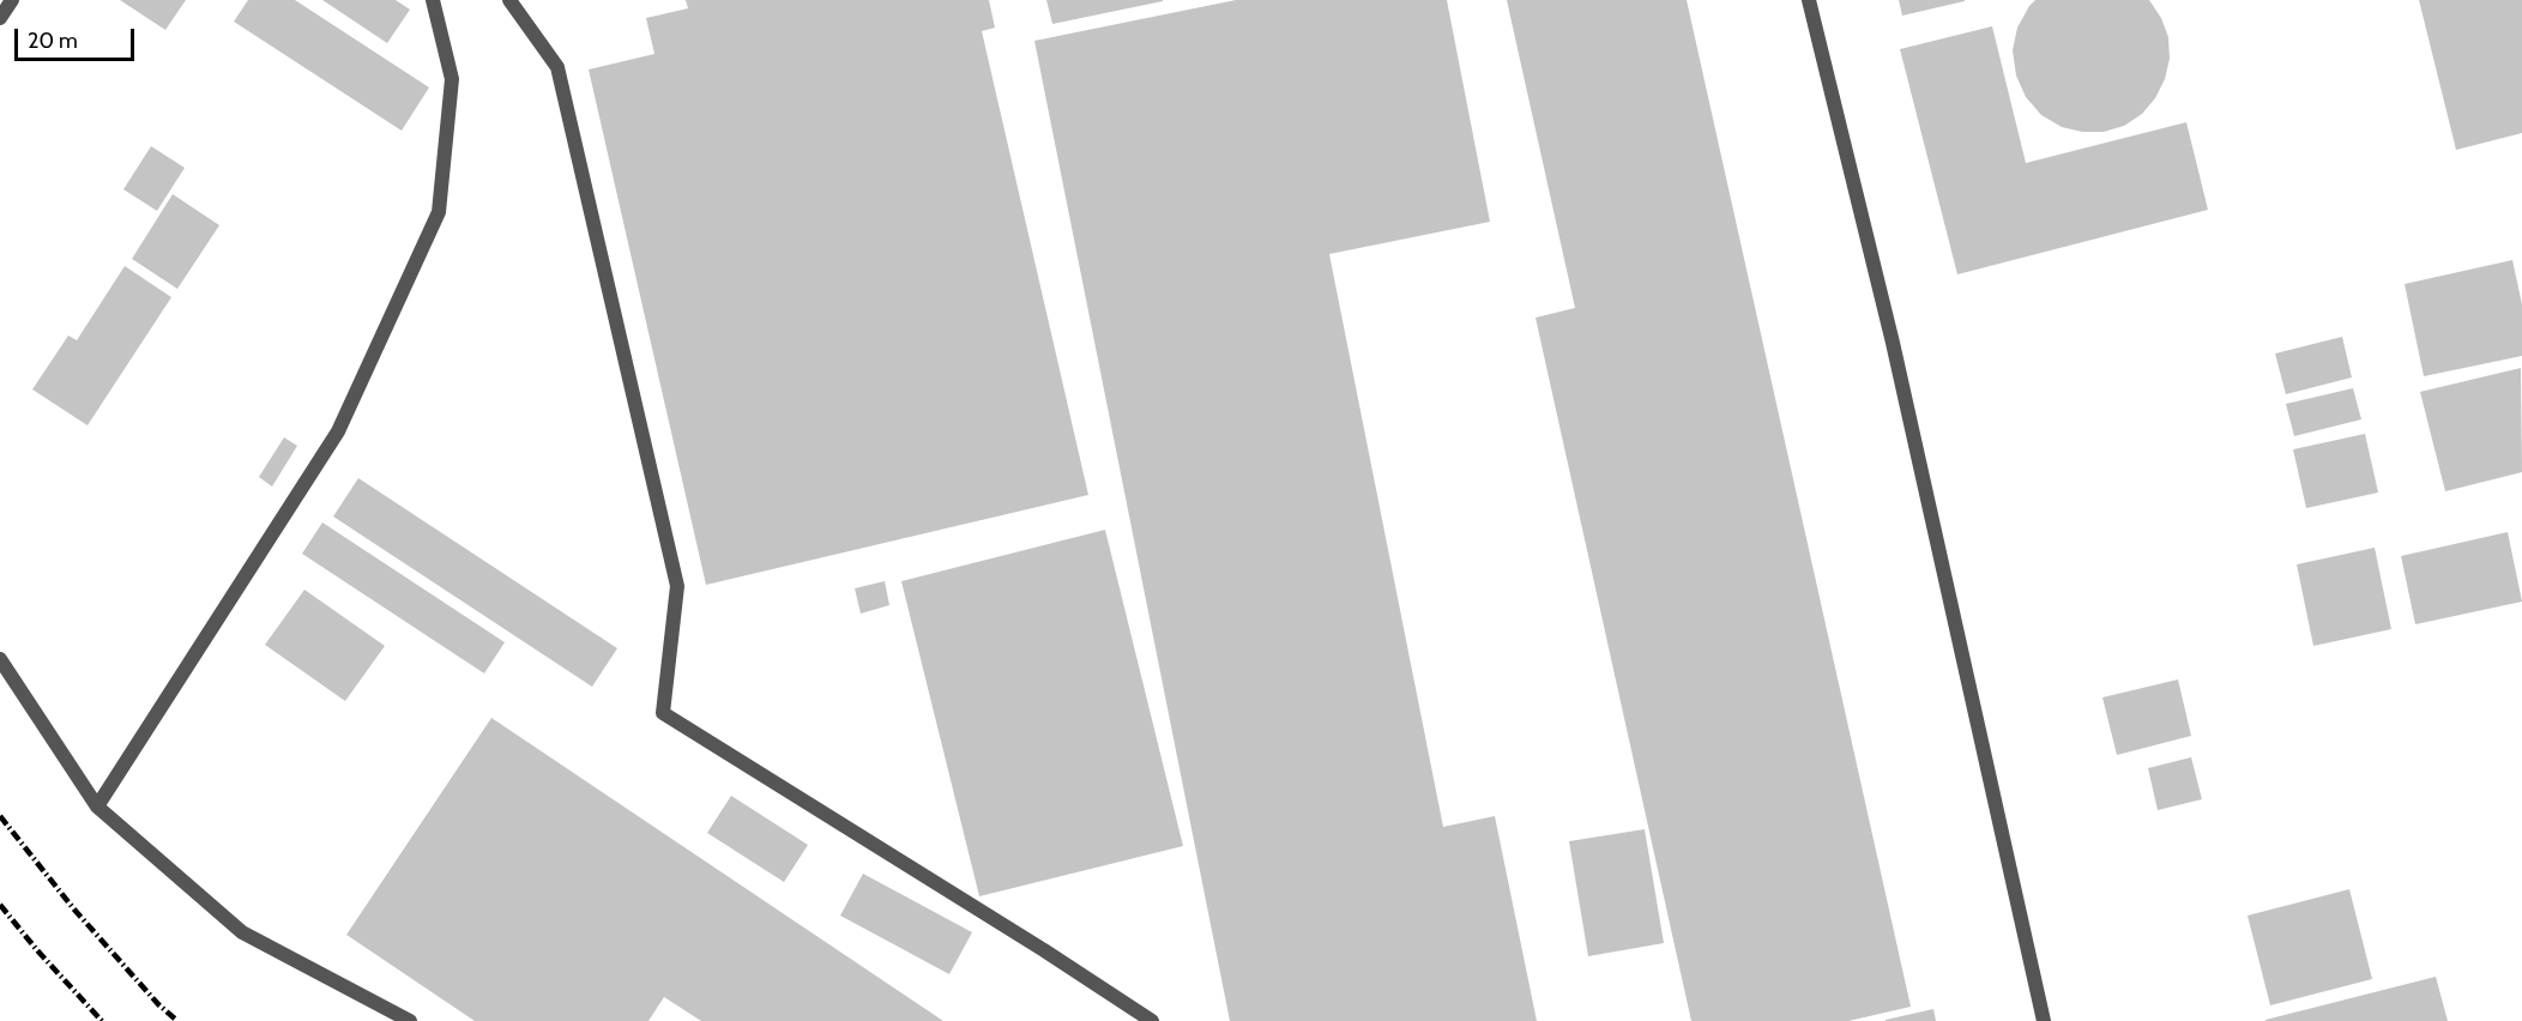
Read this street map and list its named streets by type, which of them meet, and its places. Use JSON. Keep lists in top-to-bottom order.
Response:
{
  "scale_bar": "20 m"
}
